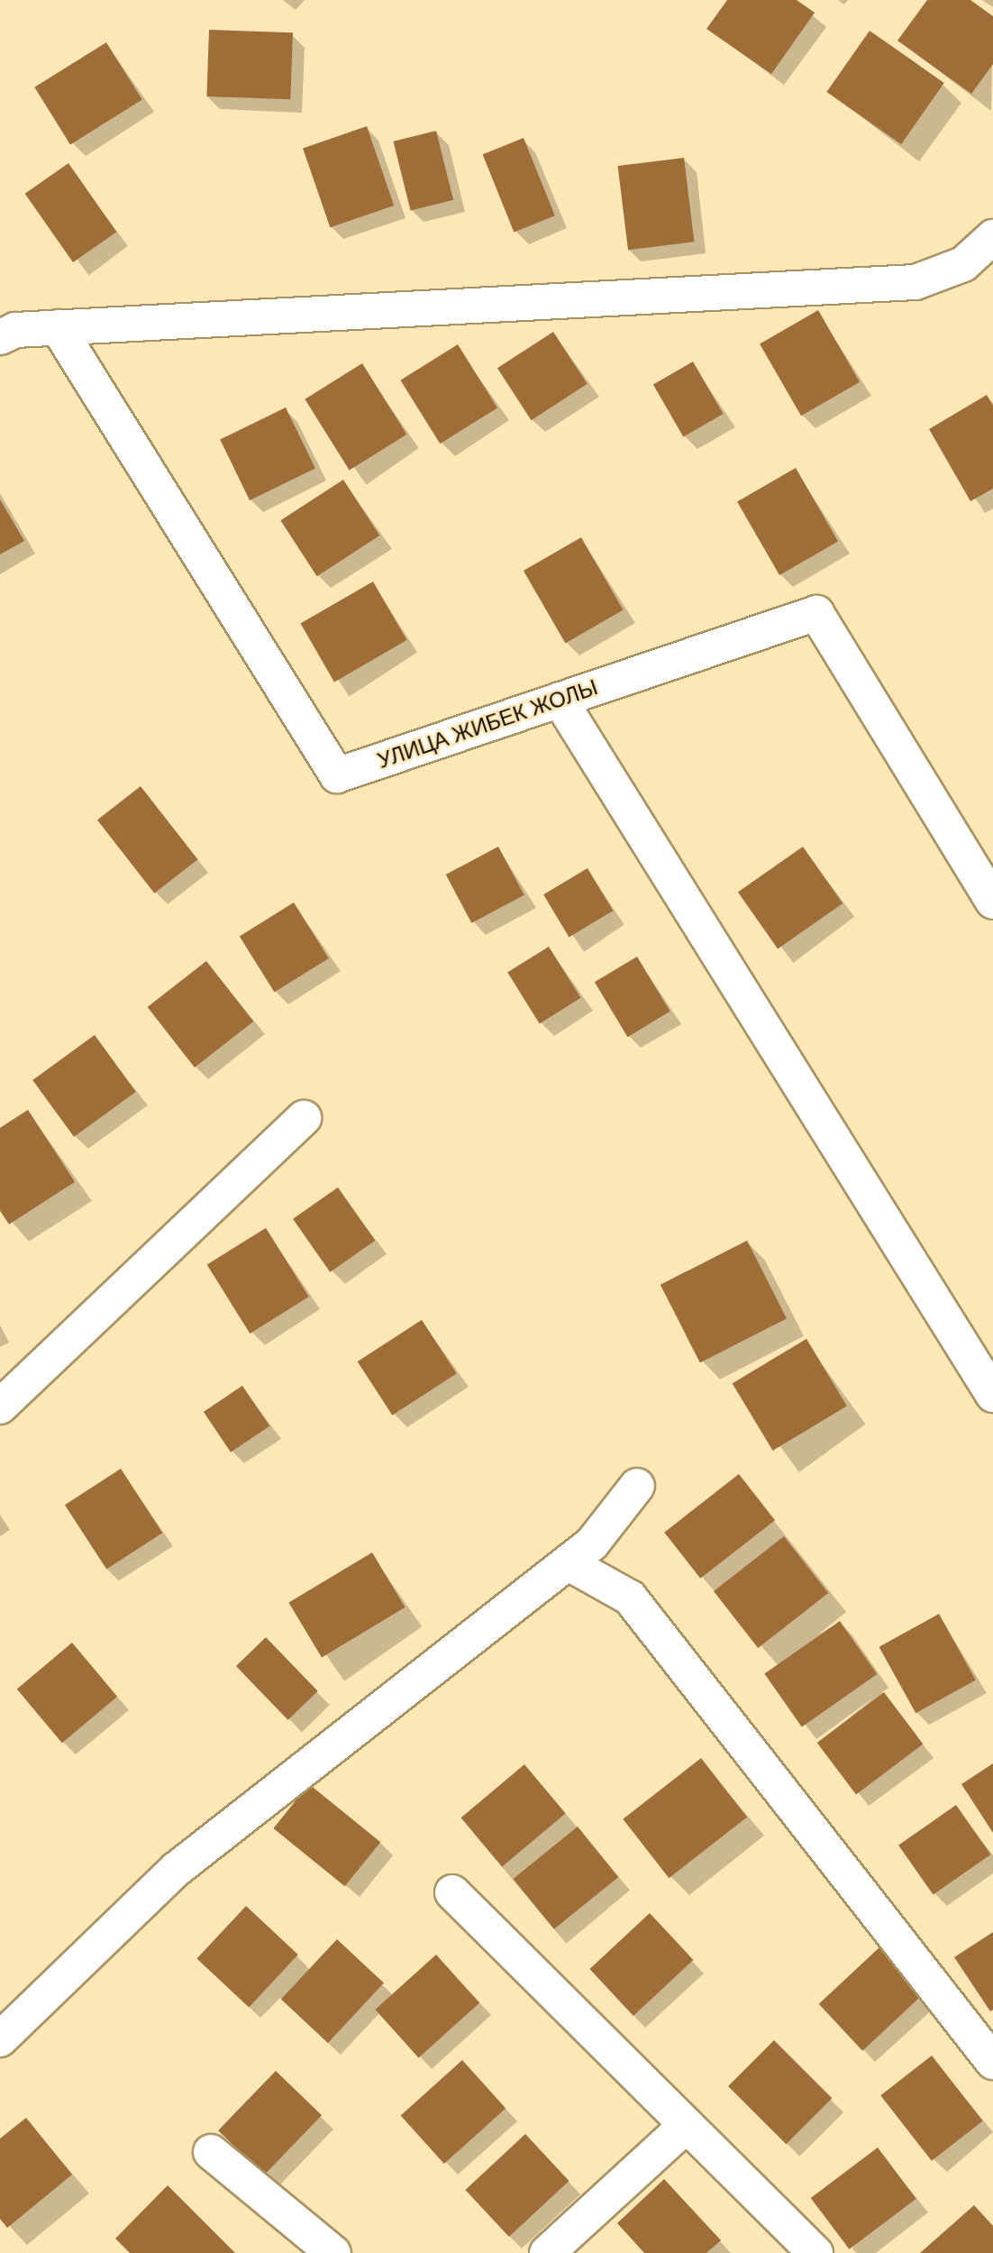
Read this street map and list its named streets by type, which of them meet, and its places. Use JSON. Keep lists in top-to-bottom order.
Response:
{
  "streets": {
    "street": ["УЛИЦА ЖИБЕК ЖОЛЫ"]
  }
}
